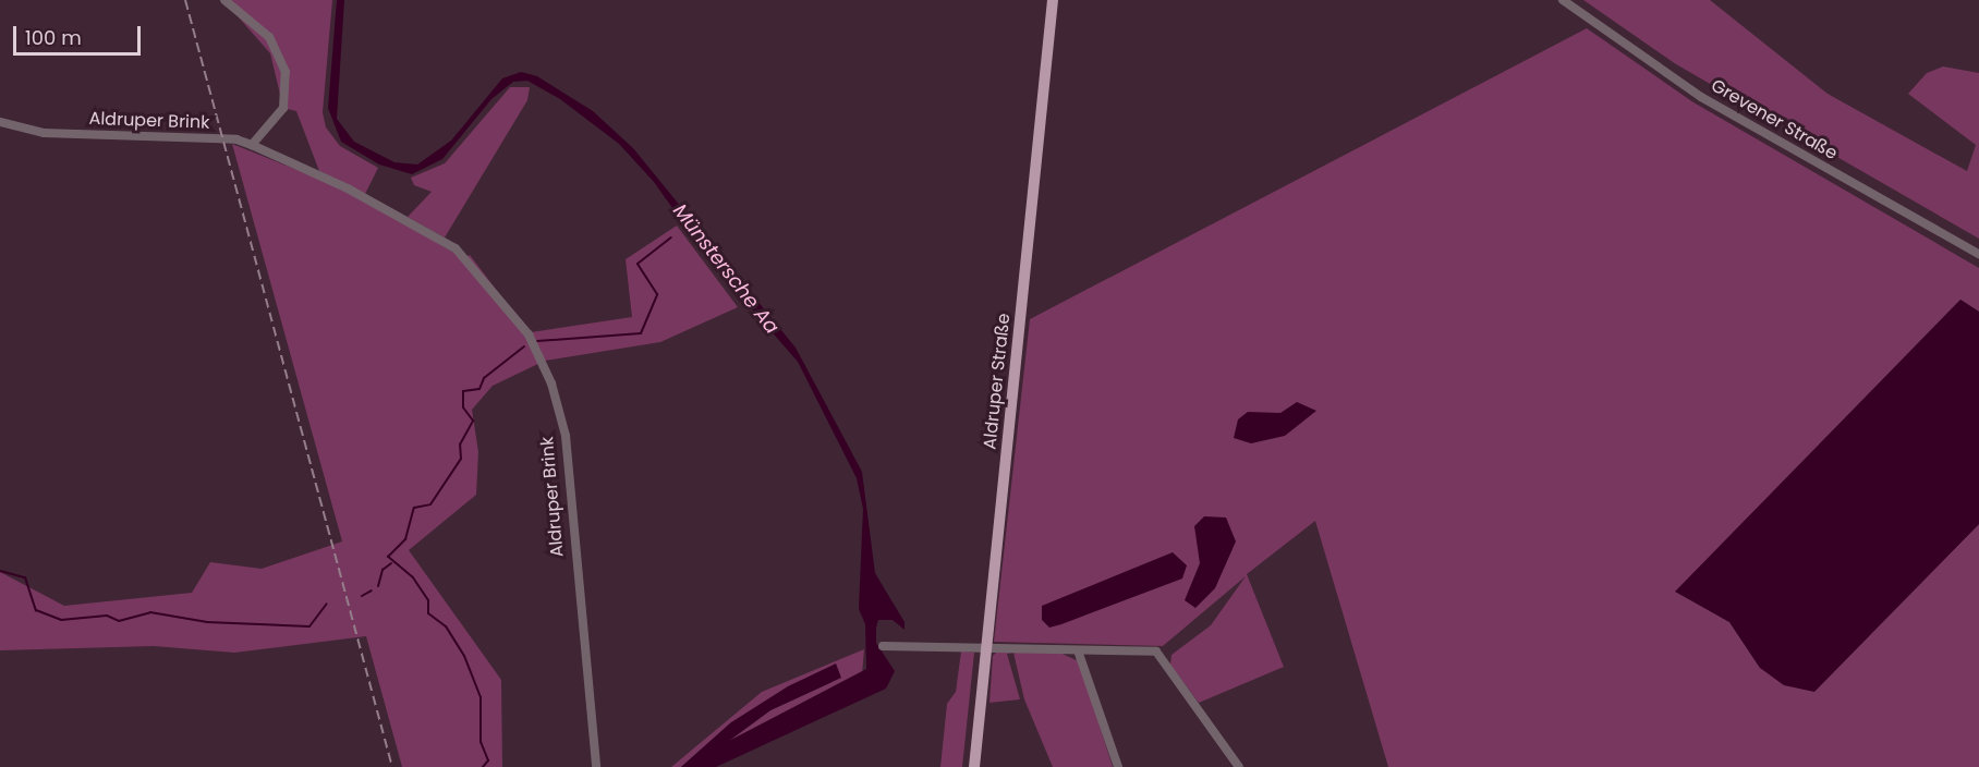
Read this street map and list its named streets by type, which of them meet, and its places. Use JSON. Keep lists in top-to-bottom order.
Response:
{
  "streets": {
    "main road": ["Aldruper Straße"],
    "street": ["Grevener Straße", "Aldruper Brink"]
  },
  "water": ["Münstersche Aa"],
  "scale_bar": "100 m"
}
